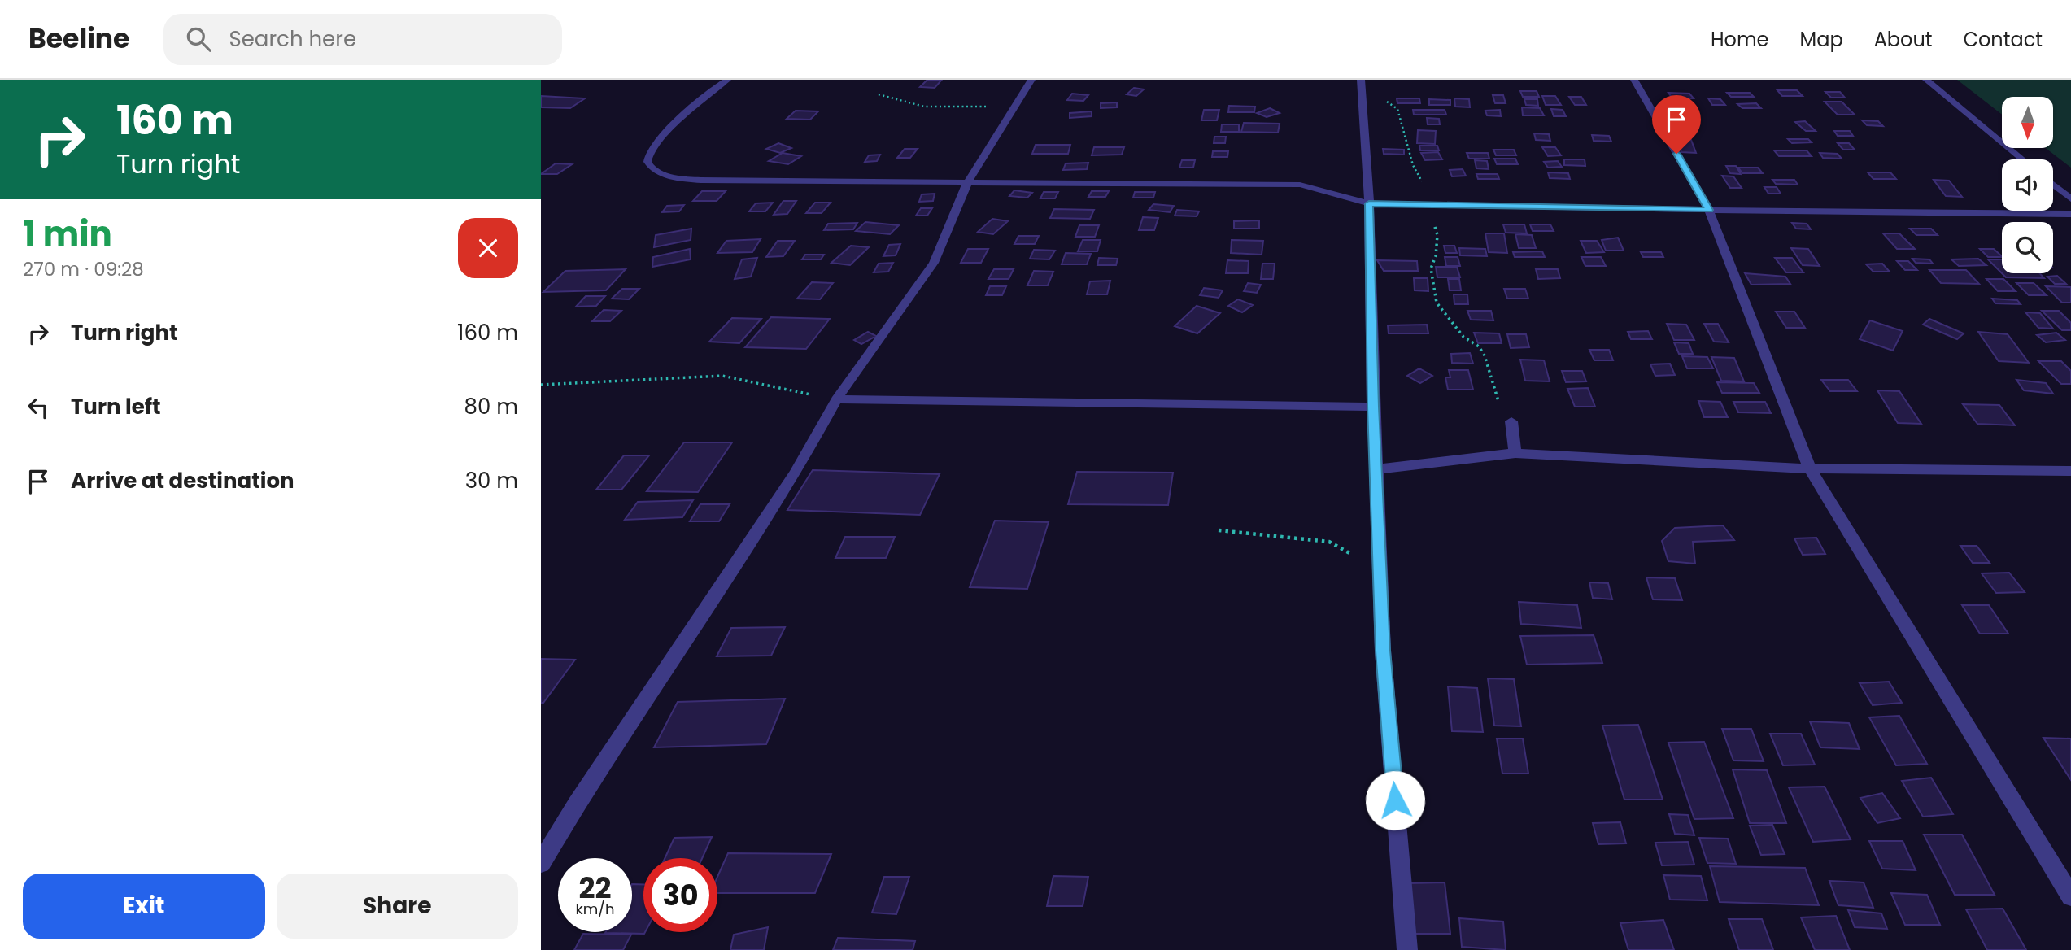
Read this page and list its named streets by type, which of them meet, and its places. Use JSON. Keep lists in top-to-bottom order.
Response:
{
  "north": "bottom",
  "page": {
    "header": "Beeline",
    "search": "Search here",
    "nav": [
      "Home",
      "Map",
      "About",
      "Contact"
    ],
    "turn": ["160 m", "Turn right"],
    "heading": ["1 min", "270 m · 09:28"],
    "list": [
      {
        "name": "Turn right",
        "value": "160 m"
      },
      {
        "name": "Turn left",
        "value": "80 m"
      },
      {
        "name": "Arrive at destination",
        "value": "30 m"
      }
    ],
    "speed": "22 km/h",
    "limit": "30",
    "buttons": ["Exit", "Share"]
  }
}
